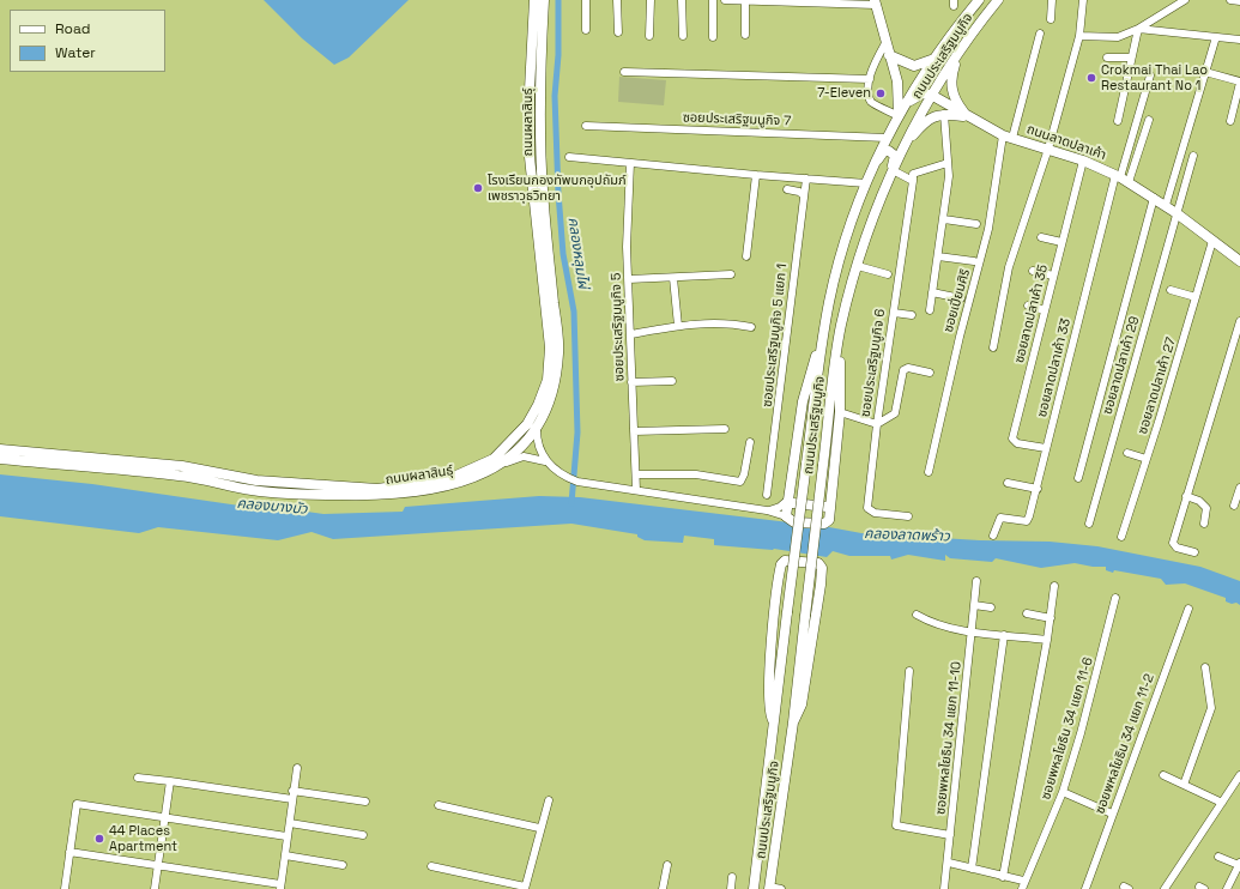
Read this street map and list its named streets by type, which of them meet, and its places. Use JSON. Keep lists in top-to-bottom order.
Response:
{
  "streets": {
    "main road": ["ถนนประเสริฐมนูกิจ", "ถนนผลาสินธุ์", "ถนนลาดปลาเค้า"],
    "street": [
      "ซอยประเสริฐมนูกิจ 7",
      "ซอยเปี่ยมศิริ",
      "ซอยลาดปลาเค้า 35",
      "ซอยประเสริฐมนูกิจ 5",
      "ซอยประเสริฐมนูกิจ 5 แยก 1",
      "ซอยประเสริฐมนูกิจ 6",
      "ซอยลาดปลาเค้า 29",
      "ซอยลาดปลาเค้า 33",
      "ซอยลาดปลาเค้า 27",
      "ซอยพหลโยธิน 34 แยก 11-6",
      "ซอยพหลโยธิน 34 แยก 11-10",
      "ซอยพหลโยธิน 34 แยก 11-2"
    ]
  },
  "crossings": [
    ["ถนนประเสริฐมนูกิจ", "ซอยประเสริฐมนูกิจ 7"],
    ["ถนนประเสริฐมนูกิจ", "ถนนลาดปลาเค้า"],
    ["ถนนลาดปลาเค้า", "ซอยเปี่ยมศิริ"],
    ["ถนนลาดปลาเค้า", "ซอยลาดปลาเค้า 35"],
    ["ถนนลาดปลาเค้า", "ซอยลาดปลาเค้า 29"],
    ["ถนนลาดปลาเค้า", "ซอยลาดปลาเค้า 33"],
    ["ถนนลาดปลาเค้า", "ซอยลาดปลาเค้า 27"],
    ["ซอยลาดปลาเค้า 35", "ซอยลาดปลาเค้า 33"]
  ],
  "water": ["คลองหลุมไผ่", "คลองบางบัว", "คลองลาดพร้าว"],
  "places": [
    "Crokmai Thai Lao Restaurant No 1",
    "7-Eleven",
    "โรงเรียนกองทัพบกอุปถัมภ์ เพชราวุธวิทยา",
    "44 Places Apartment"
  ],
  "legend": ["Road", "Water"]
}
